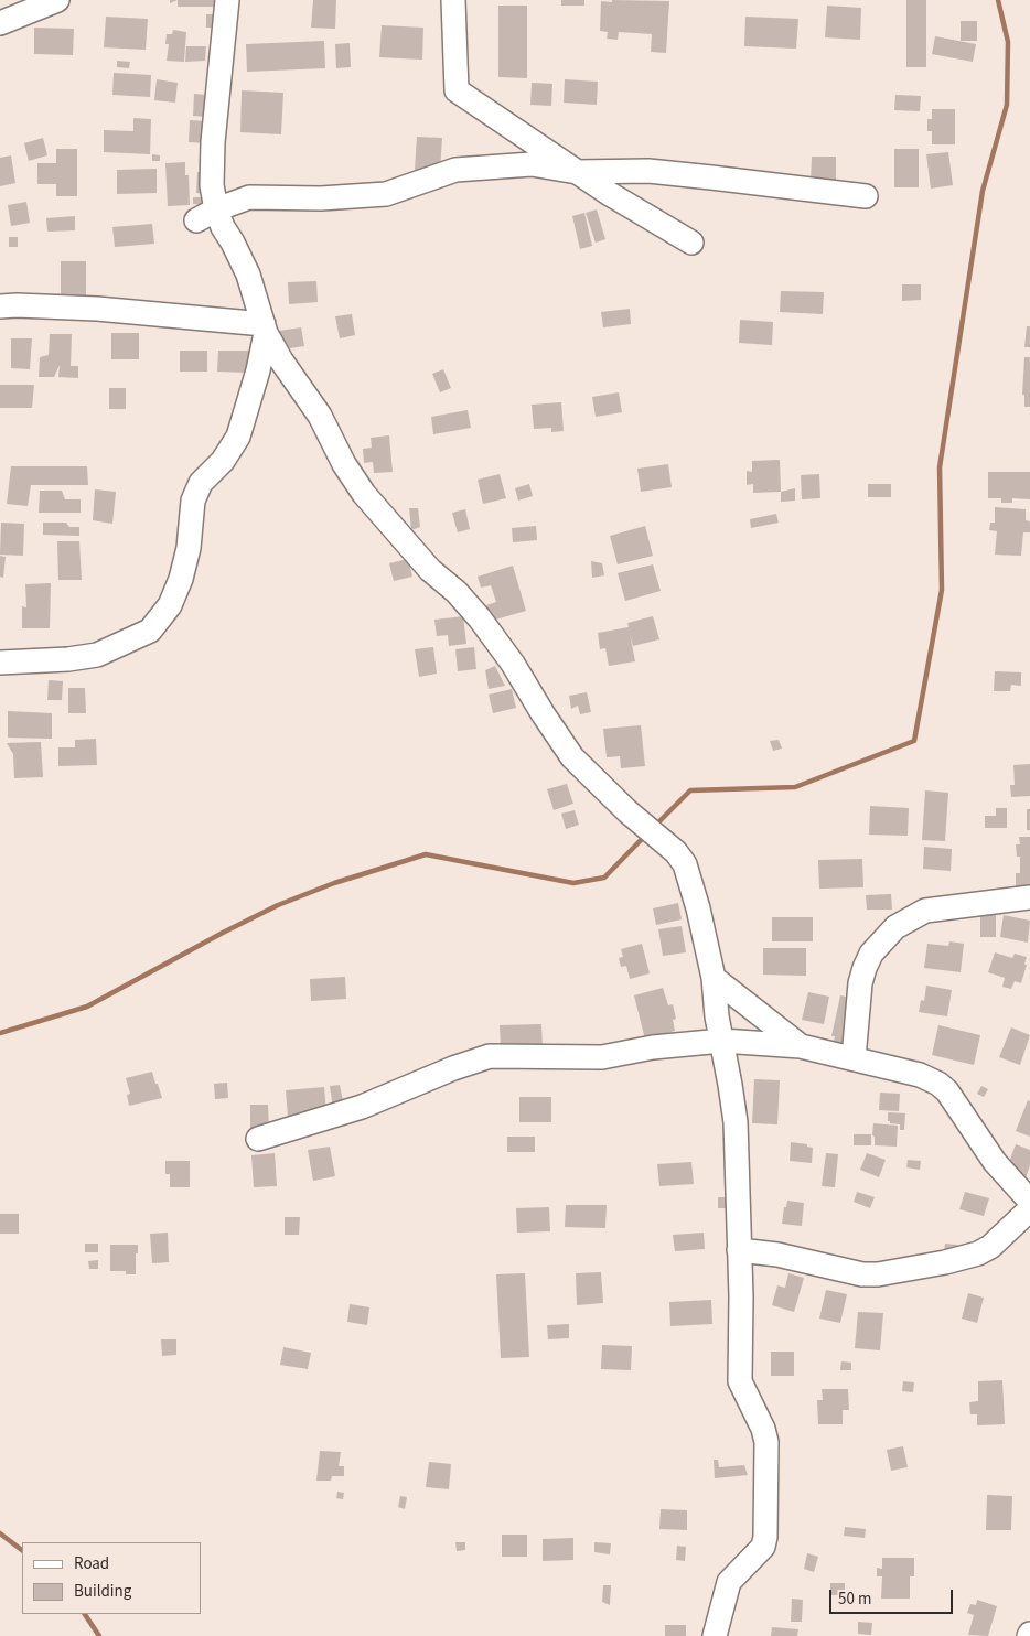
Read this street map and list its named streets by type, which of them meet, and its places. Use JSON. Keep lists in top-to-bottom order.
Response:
{
  "legend": ["Road", "Building"],
  "scale_bar": "50 m"
}
